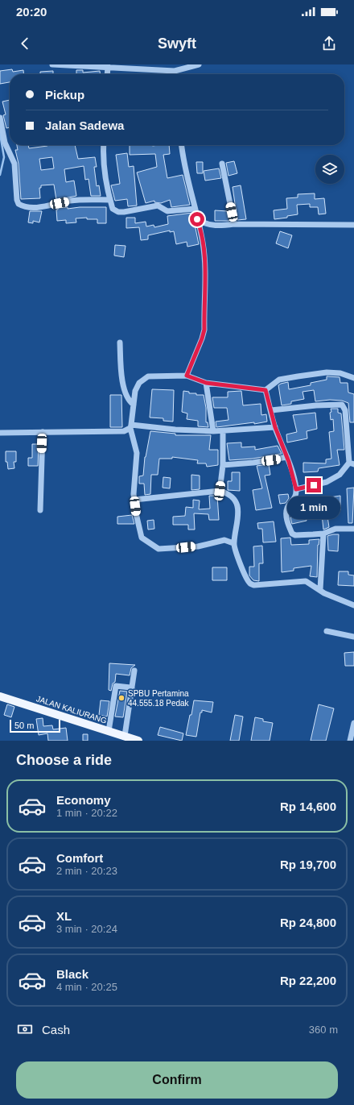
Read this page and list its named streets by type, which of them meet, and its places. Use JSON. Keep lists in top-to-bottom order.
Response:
{
  "streets": {
    "main road": ["JALAN KALIURANG"]
  },
  "places": ["SPBU Pertamina 44.555.18 Pedak"],
  "scale_bar": "50 m",
  "page": {
    "status": "20:20",
    "header": "Swyft",
    "banner": ["Pickup", "Jalan Sadewa"],
    "bubble": "1 min",
    "scale": "50 m",
    "heading": "Choose a ride",
    "list": [
      {
        "name": "Economy",
        "note": "1 min · 20:22",
        "value": "Rp 14,600"
      },
      {
        "name": "Comfort",
        "note": "2 min · 20:23",
        "value": "Rp 19,700"
      },
      {
        "name": "XL",
        "note": "3 min · 20:24",
        "value": "Rp 24,800"
      },
      {
        "name": "Black",
        "note": "4 min · 20:25",
        "value": "Rp 22,200"
      }
    ],
    "pay": ["Cash", "360 m"],
    "buttons": "Confirm"
  }
}
